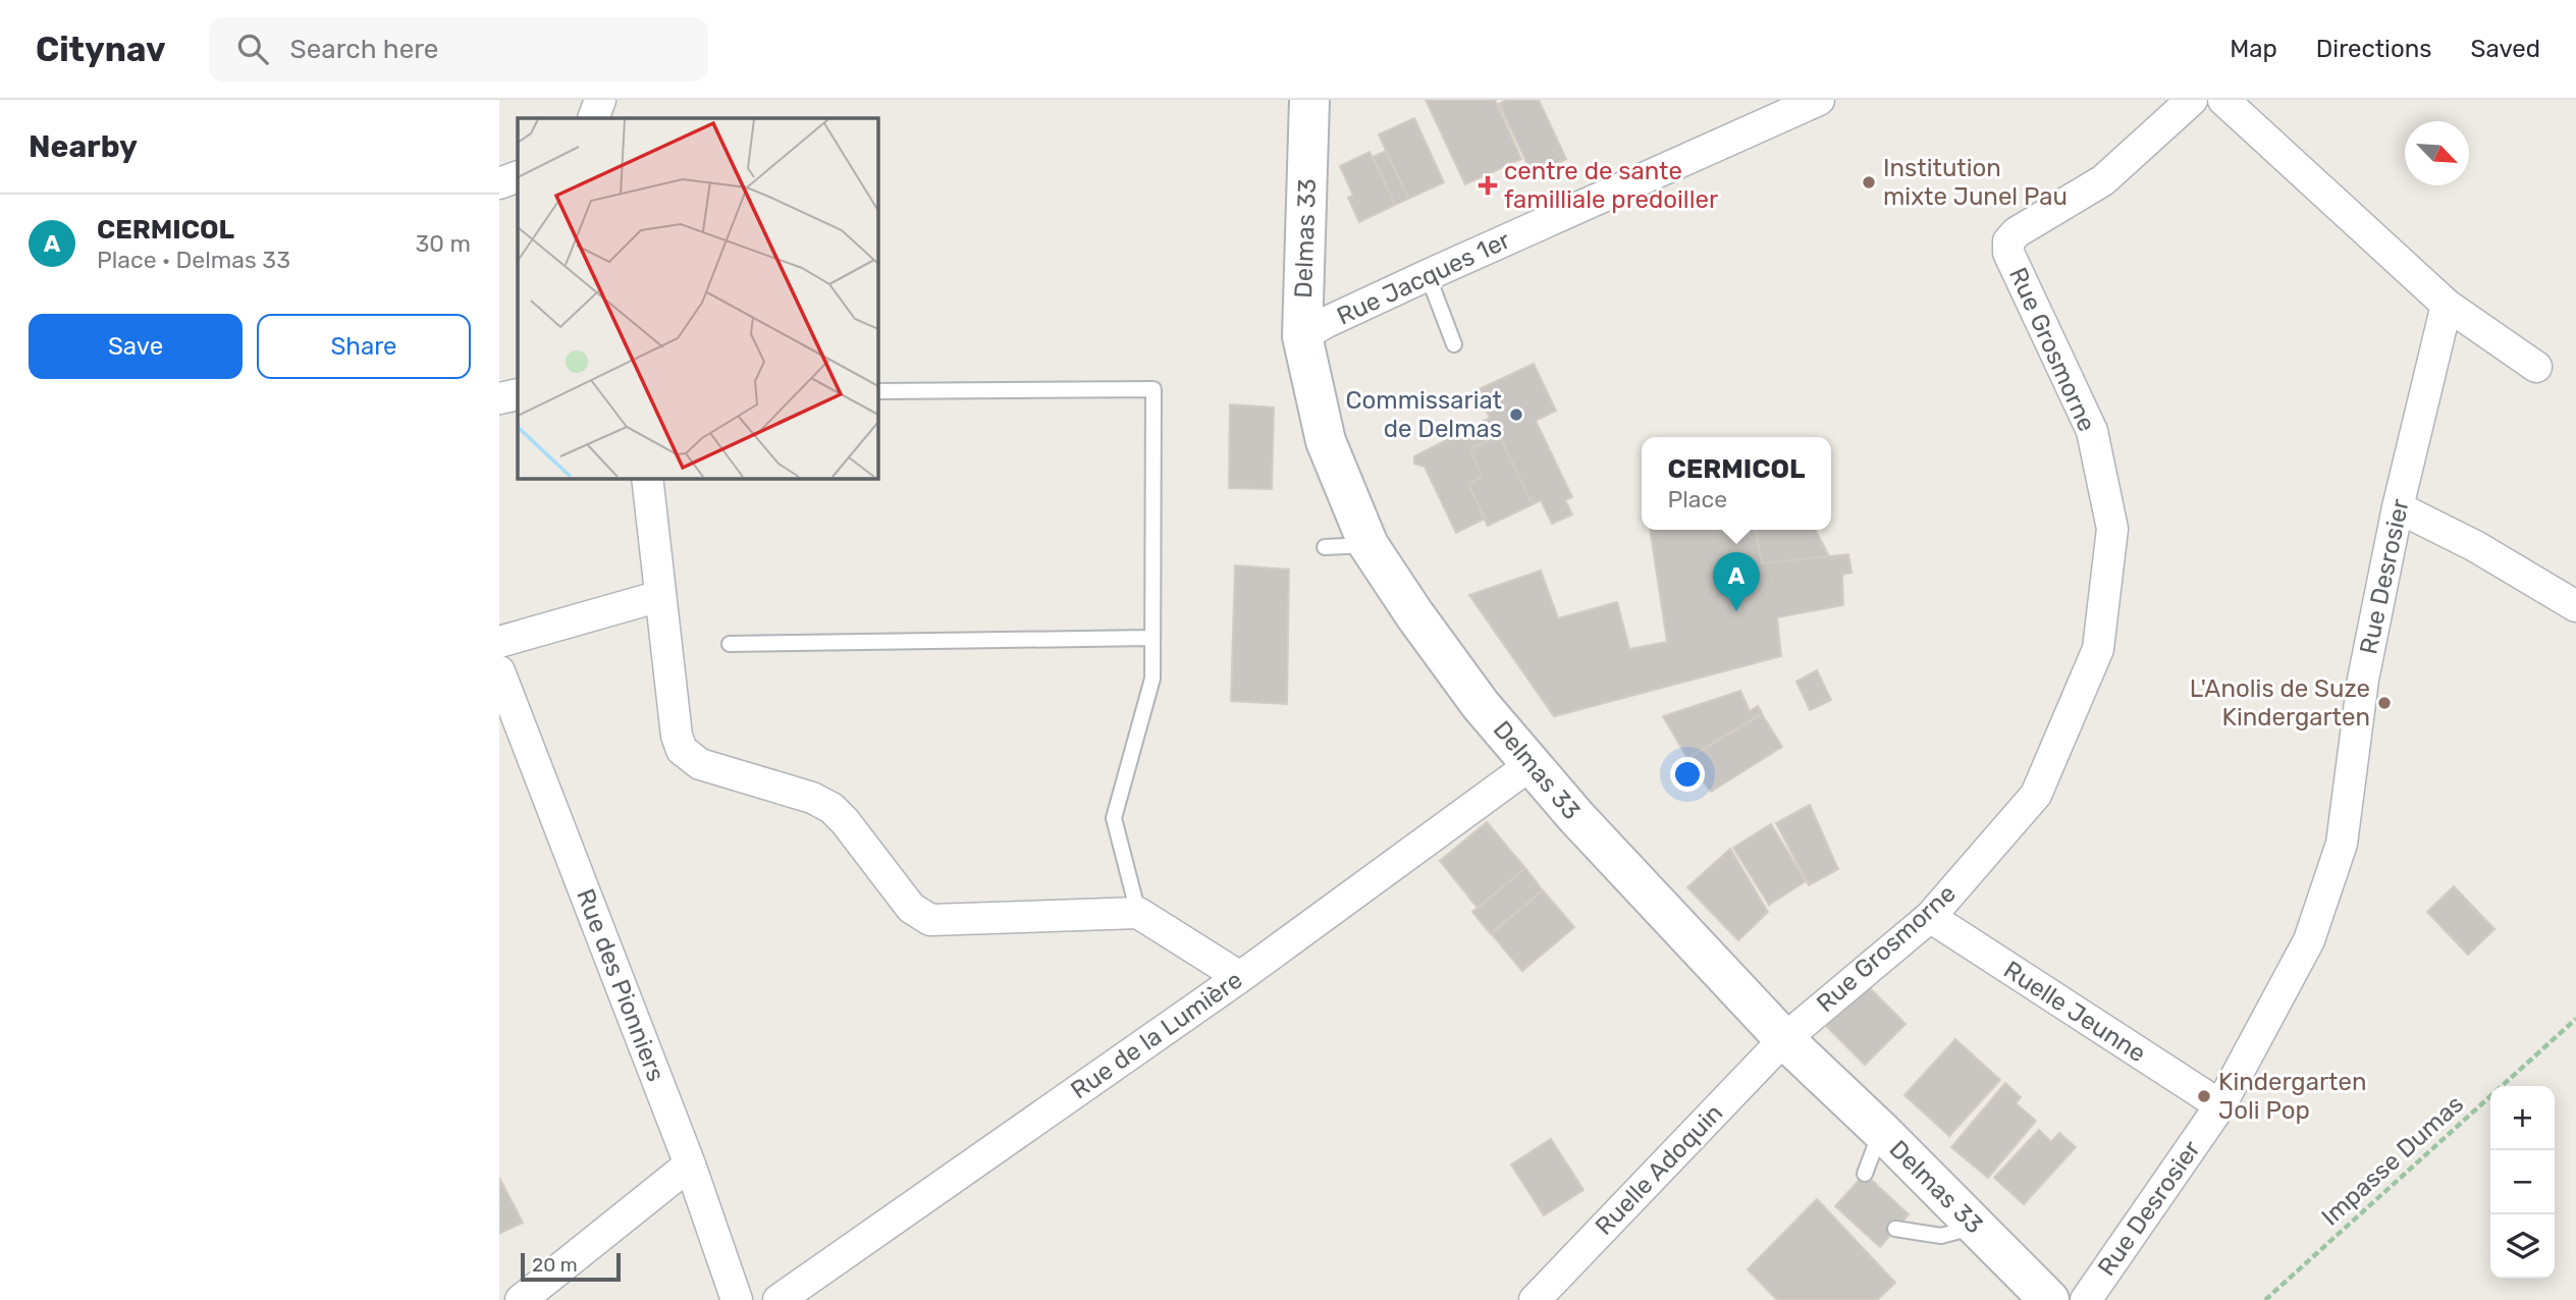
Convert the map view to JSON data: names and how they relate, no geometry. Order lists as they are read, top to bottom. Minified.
{"streets":{"main road":["Delmas 33"],"street":["Rue Jacques 1er","Rue Grosmorne","Rue Desrosier","Rue des Pionniers","Ruelle Jeunne","Rue de la Lumière","Ruelle Adoquin"],"path":["Impasse Dumas"]},"crossings":[["Delmas 33","Rue Jacques 1er"],["Delmas 33","Rue Grosmorne"],["Delmas 33","Rue de la Lumière"],["Delmas 33","Ruelle Adoquin"],["Rue Grosmorne","Ruelle Jeunne"],["Rue Grosmorne","Ruelle Adoquin"],["Rue Desrosier","Ruelle Jeunne"]],"places":{"other":["Institution mixte Junel Pau","Commissariat de Delmas","L'Anolis de Suze Kindergarten","Kindergarten Joli Pop"],"health":["centre de sante familliale predoiller"]},"scale_bar":"20 m","north":"bottom right","page":{"header":"Citynav","search":"Search here","nav":["Map","Directions","Saved"],"heading":"Nearby","list":[{"mark":"A","name":"CERMICOL","note":"Place · Delmas 33","value":"30 m"}],"buttons":["Save","Share"],"popup":["CERMICOL","Place"],"pins":"A","map_buttons":["+","−"],"scale":"20 m"}}
